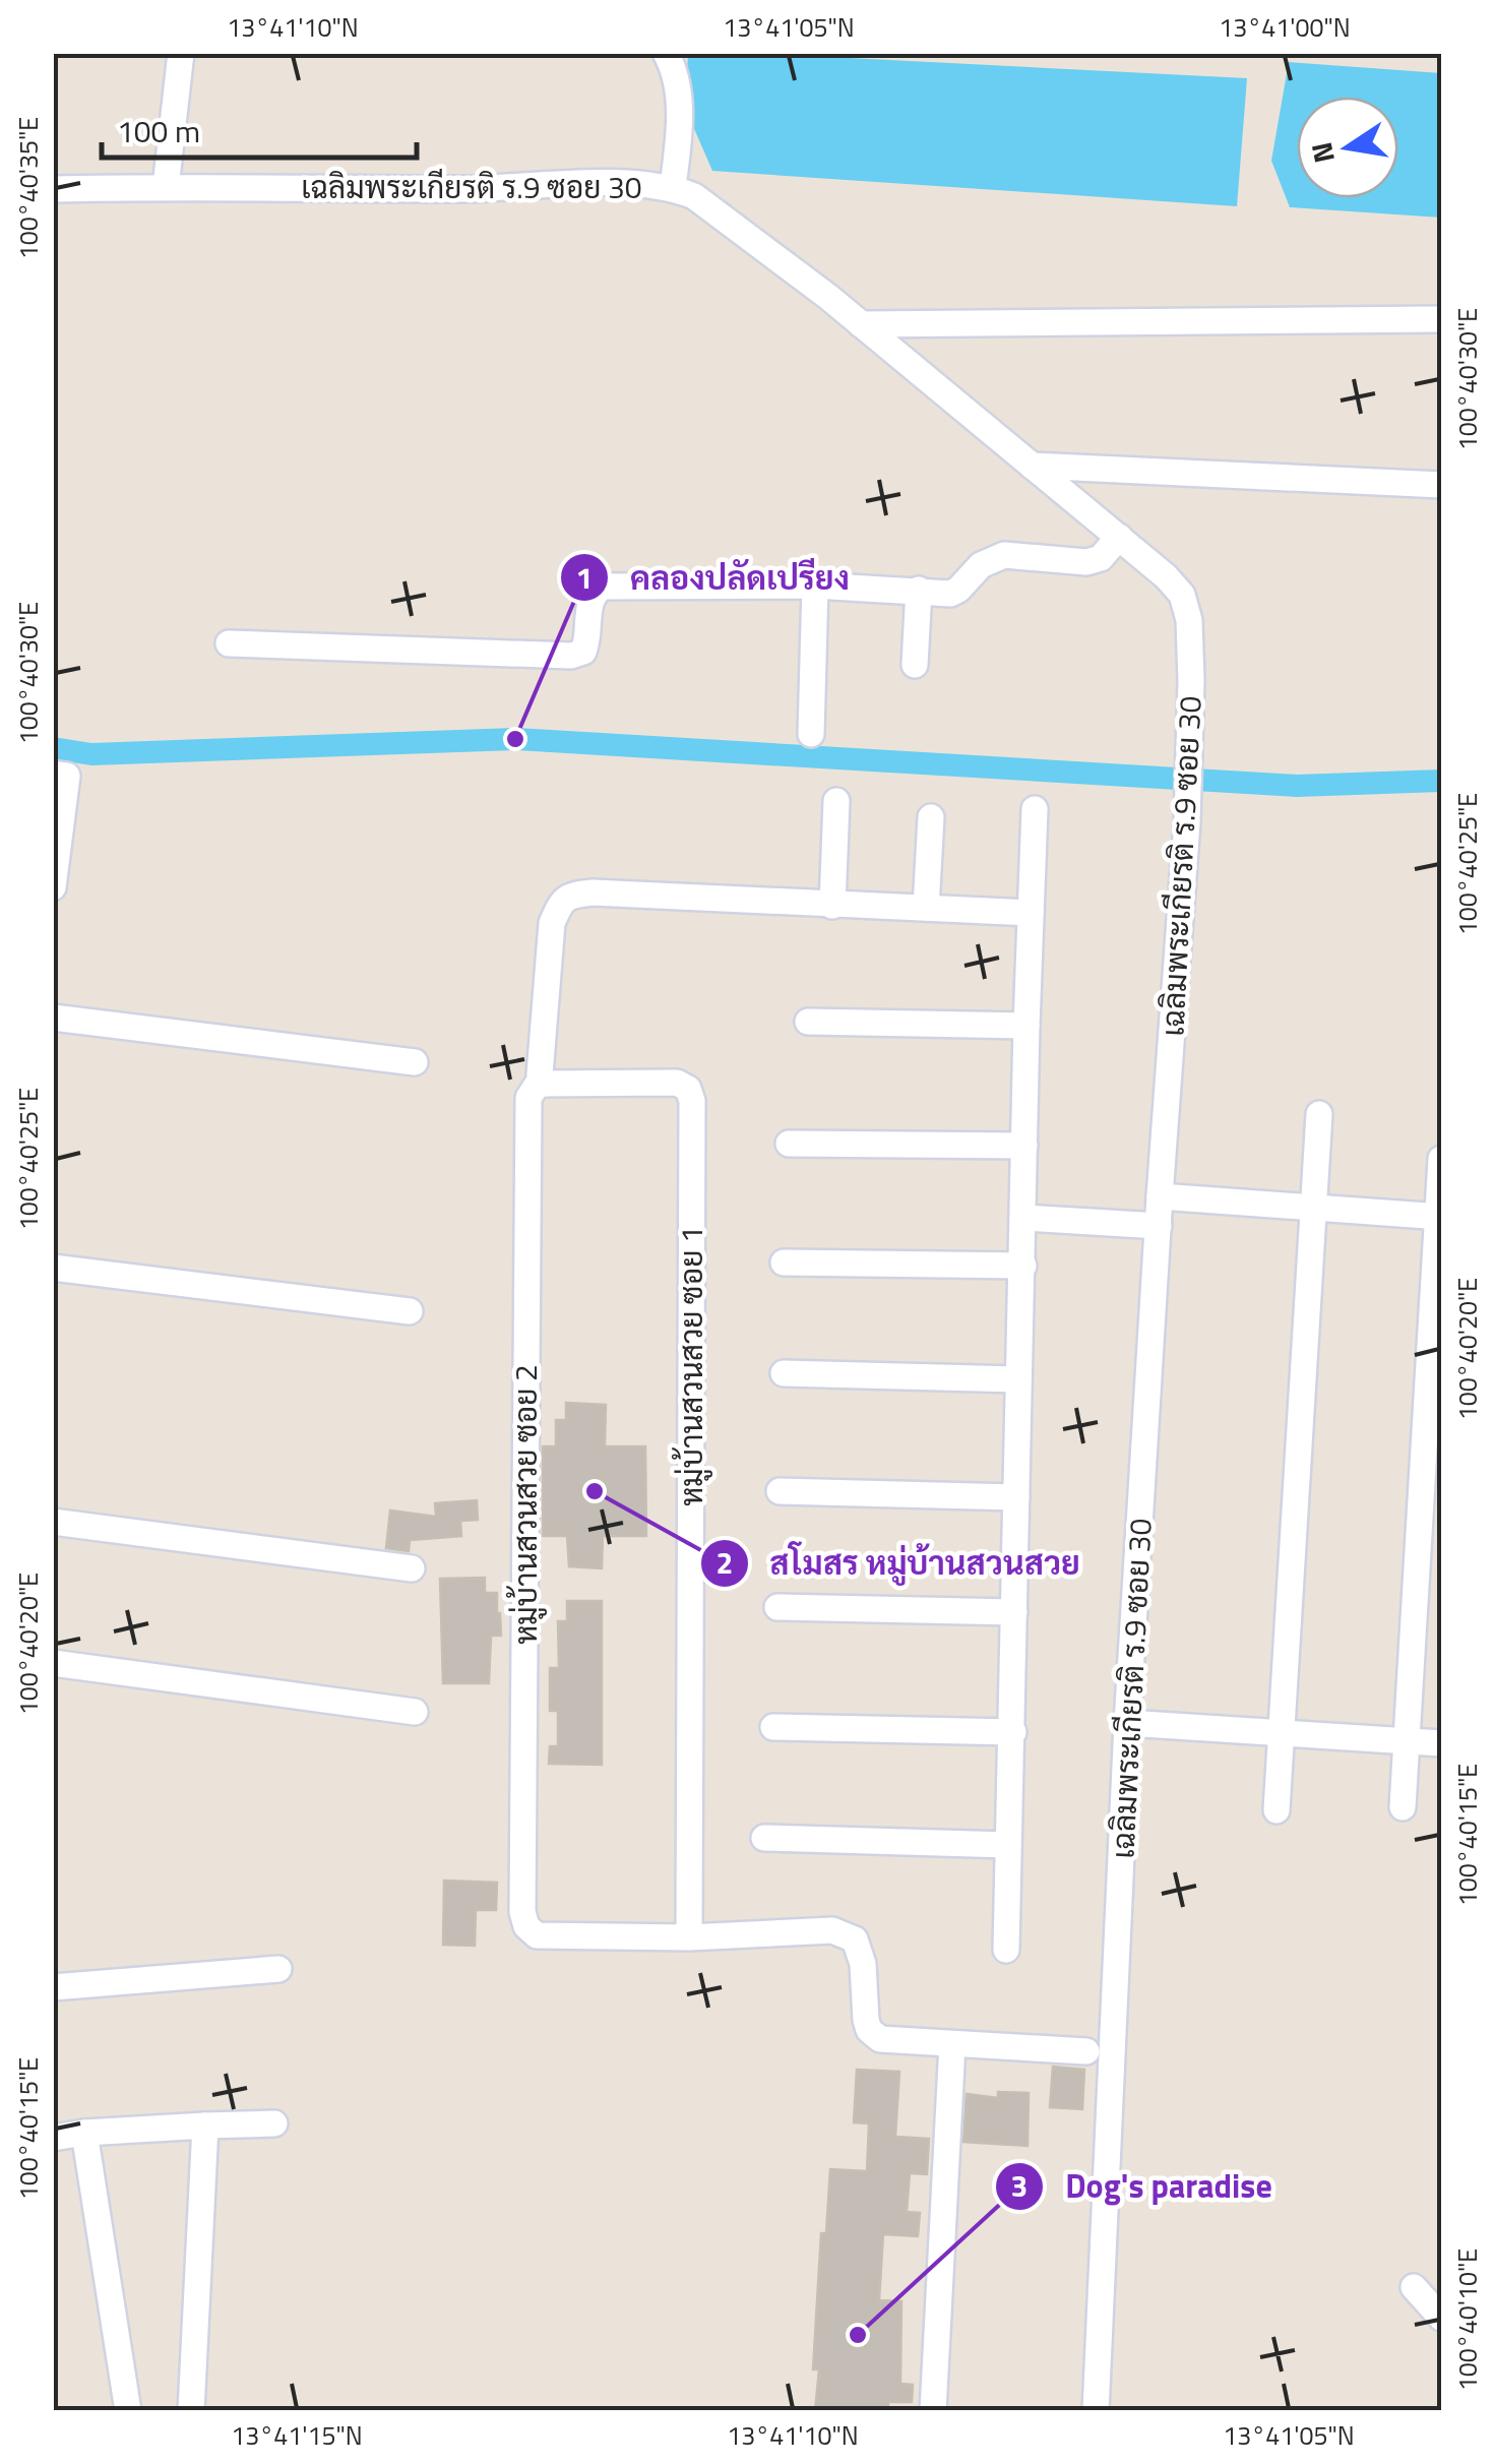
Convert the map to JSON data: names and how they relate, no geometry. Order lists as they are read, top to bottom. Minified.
{"streets":{"street":["เฉลิมพระเกียรติ ร.9 ซอย 30","หมู่บ้านสวนสวย ซอย 1","หมู่บ้านสวนสวย ซอย 2"]},"crossings":[["หมู่บ้านสวนสวย ซอย 1","หมู่บ้านสวนสวย ซอย 2"]],"places":["คลองปลัดเปรียง","สโมสร หมู่บ้านสวนสวย","Dog's paradise"],"scale_bar":"100 m","north":"left","coordinates":["13°41'10\"N","13°41'05\"N","13°41'00\"N","100°40'35\"E","100°40'30\"E","100°40'25\"E","100°40'20\"E","100°40'15\"E","100°40'10\"E","13°41'15\"N"]}
